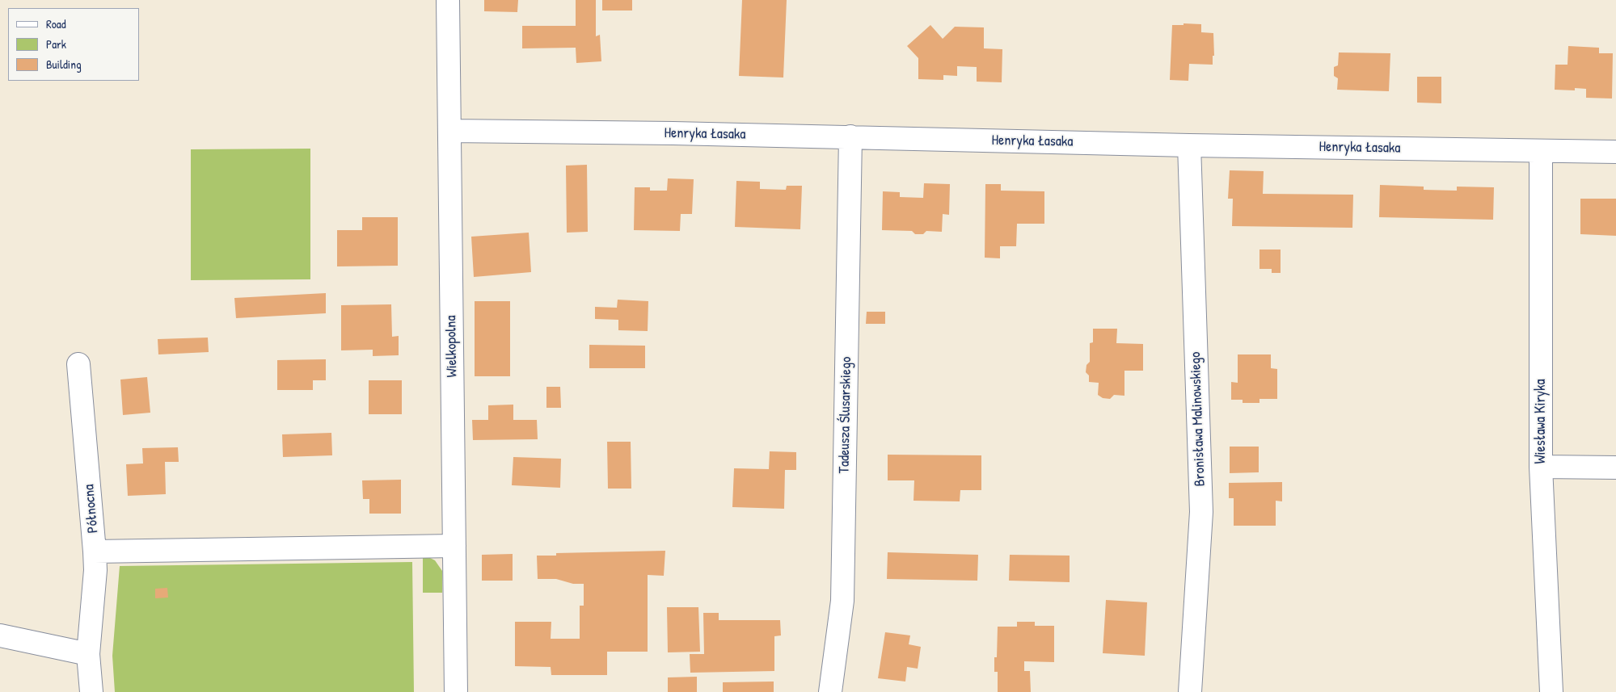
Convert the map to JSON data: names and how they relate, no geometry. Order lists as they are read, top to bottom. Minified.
{"streets":{"street":["Henryka Łasaka","Wielkopolna","Tadeusza Ślusarskiego","Bronisława Malinowskiego","Wiesława Kiryka","Północna"]},"crossings":[["Henryka Łasaka","Wielkopolna"],["Henryka Łasaka","Tadeusza Ślusarskiego"],["Henryka Łasaka","Bronisława Malinowskiego"],["Henryka Łasaka","Wiesława Kiryka"]],"legend":["Road","Park","Building"]}
